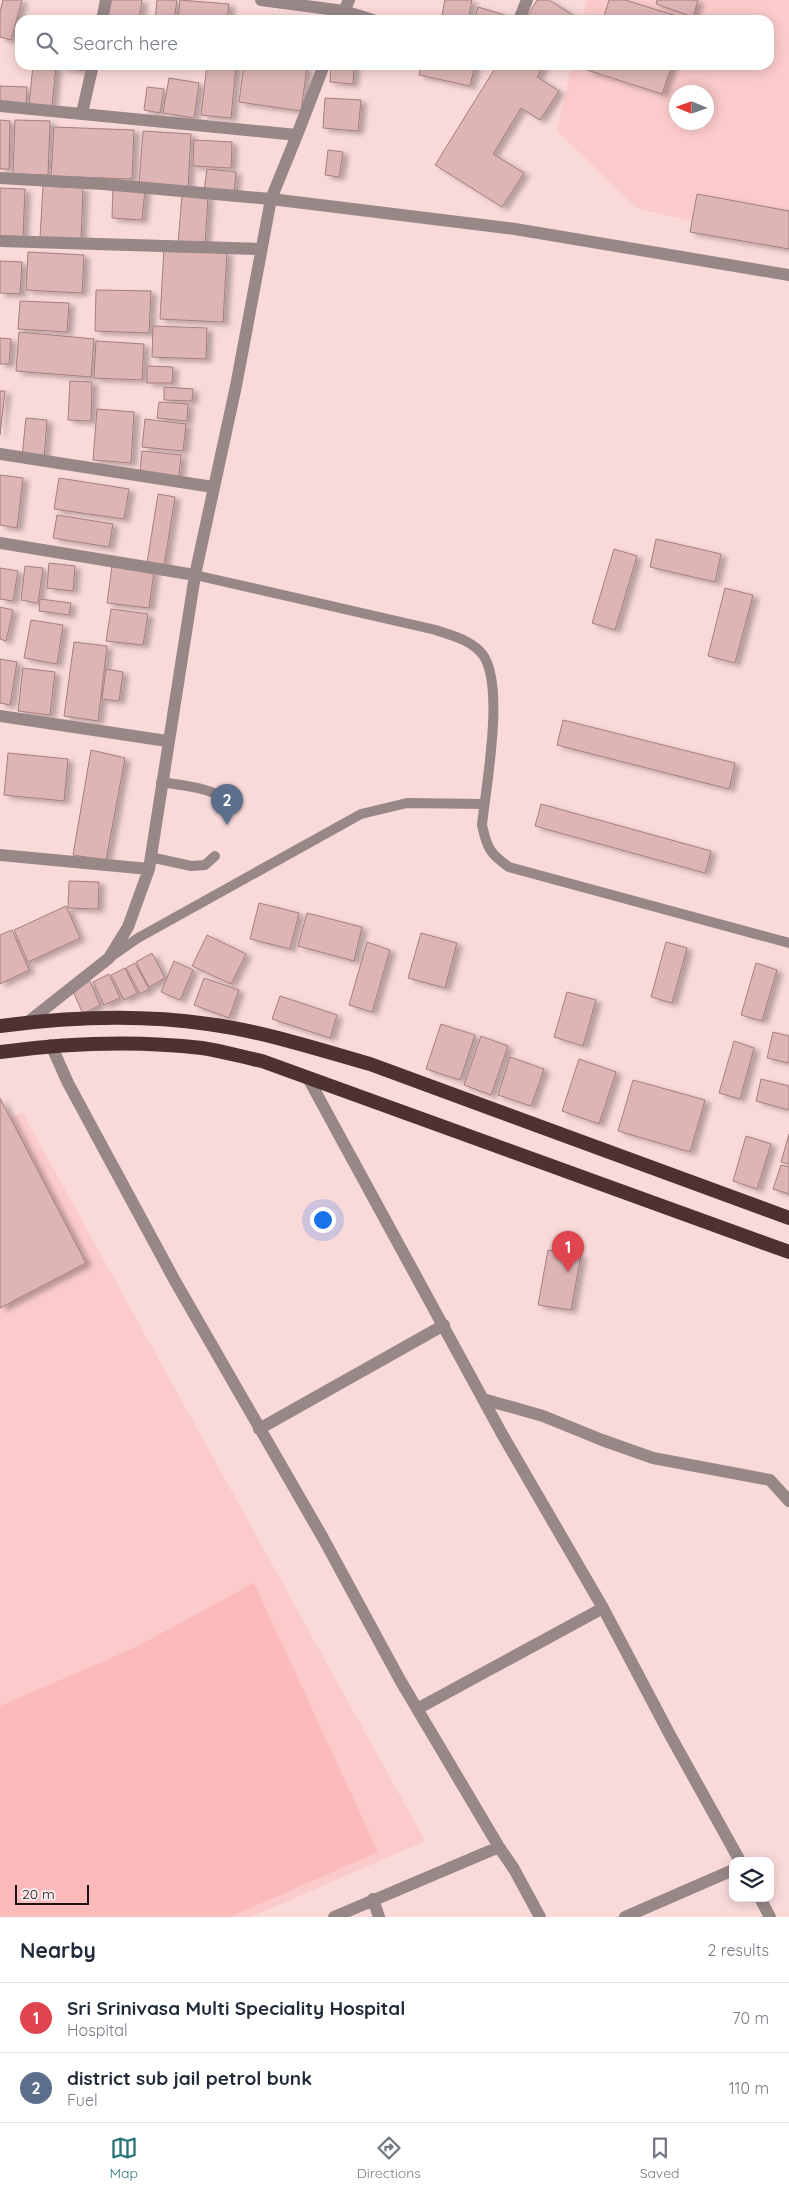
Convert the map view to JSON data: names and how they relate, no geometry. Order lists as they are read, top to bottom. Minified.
{"scale_bar":"20 m","north":"left","page":{"search":"Search here","pins":["2","1"],"scale":"20 m","heading":["Nearby","2 results"],"list":[{"mark":"1","name":"Sri Srinivasa Multi Speciality Hospital","note":"Hospital","value":"70 m"},{"mark":"2","name":"district sub jail petrol bunk","note":"Fuel","value":"110 m"}],"nav":["Map","Directions","Saved"]}}
